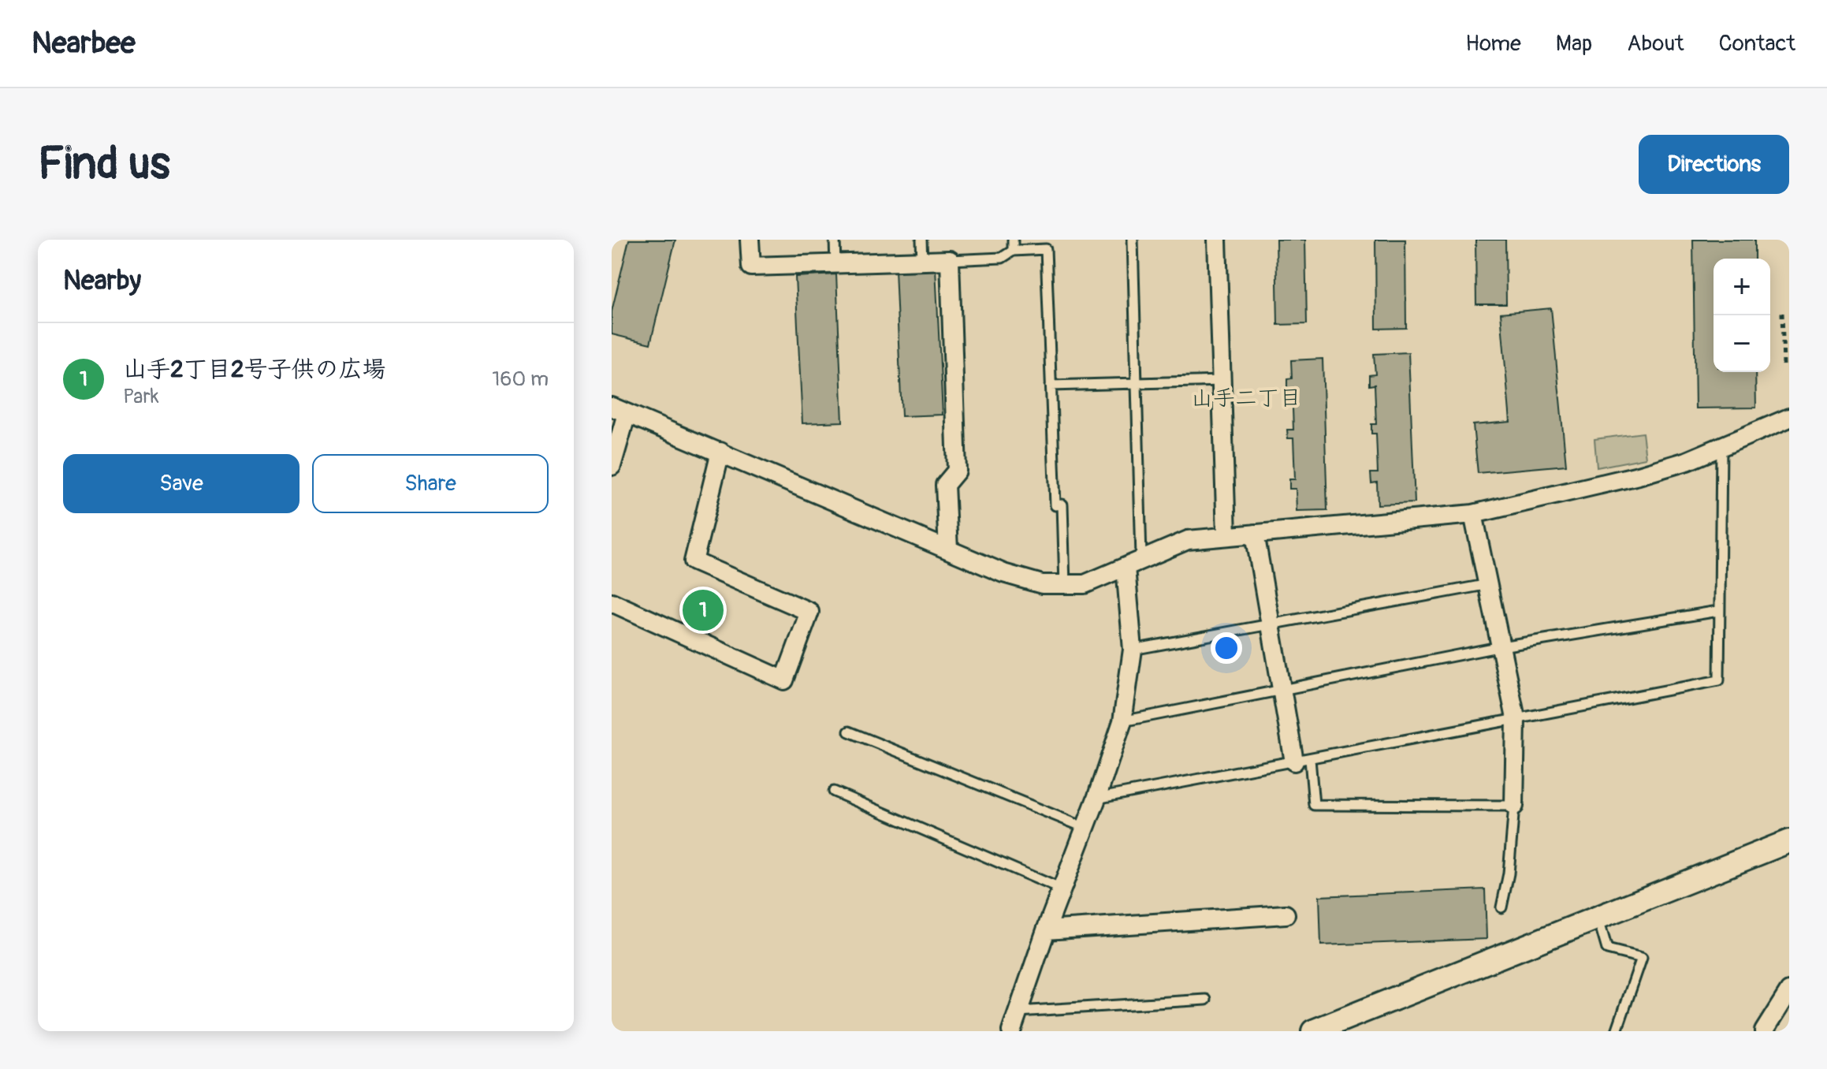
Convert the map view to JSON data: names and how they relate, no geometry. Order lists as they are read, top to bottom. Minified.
{"districts":["山手二丁目"],"page":{"header":"Nearbee","nav":["Home","Map","About","Contact"],"buttons":["Directions",["Save","Share"]],"title":"Find us","heading":"Nearby","map_buttons":["+","−"],"list":[{"mark":"1","name":"山手2丁目2号子供の広場","note":"Park","value":"160 m"}],"pins":"1"}}
